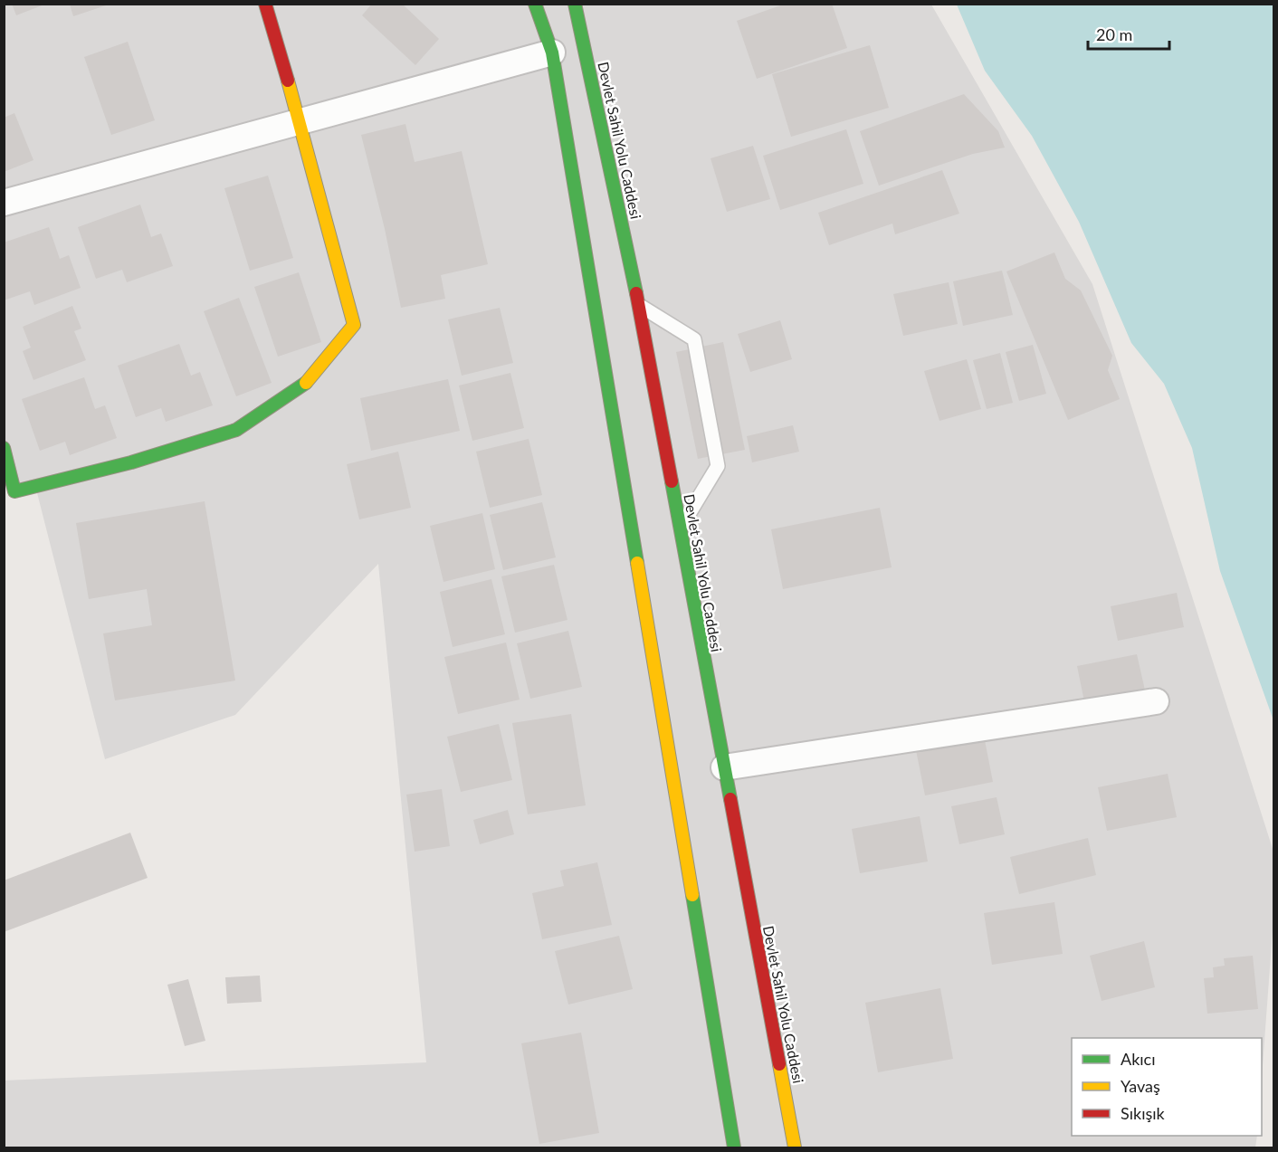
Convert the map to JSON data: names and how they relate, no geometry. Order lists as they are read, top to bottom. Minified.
{"streets":{"main road":["Devlet Sahil Yolu Caddesi"]},"legend":["Akıcı","Yavaş","Sıkışık"],"scale_bar":"20 m"}
